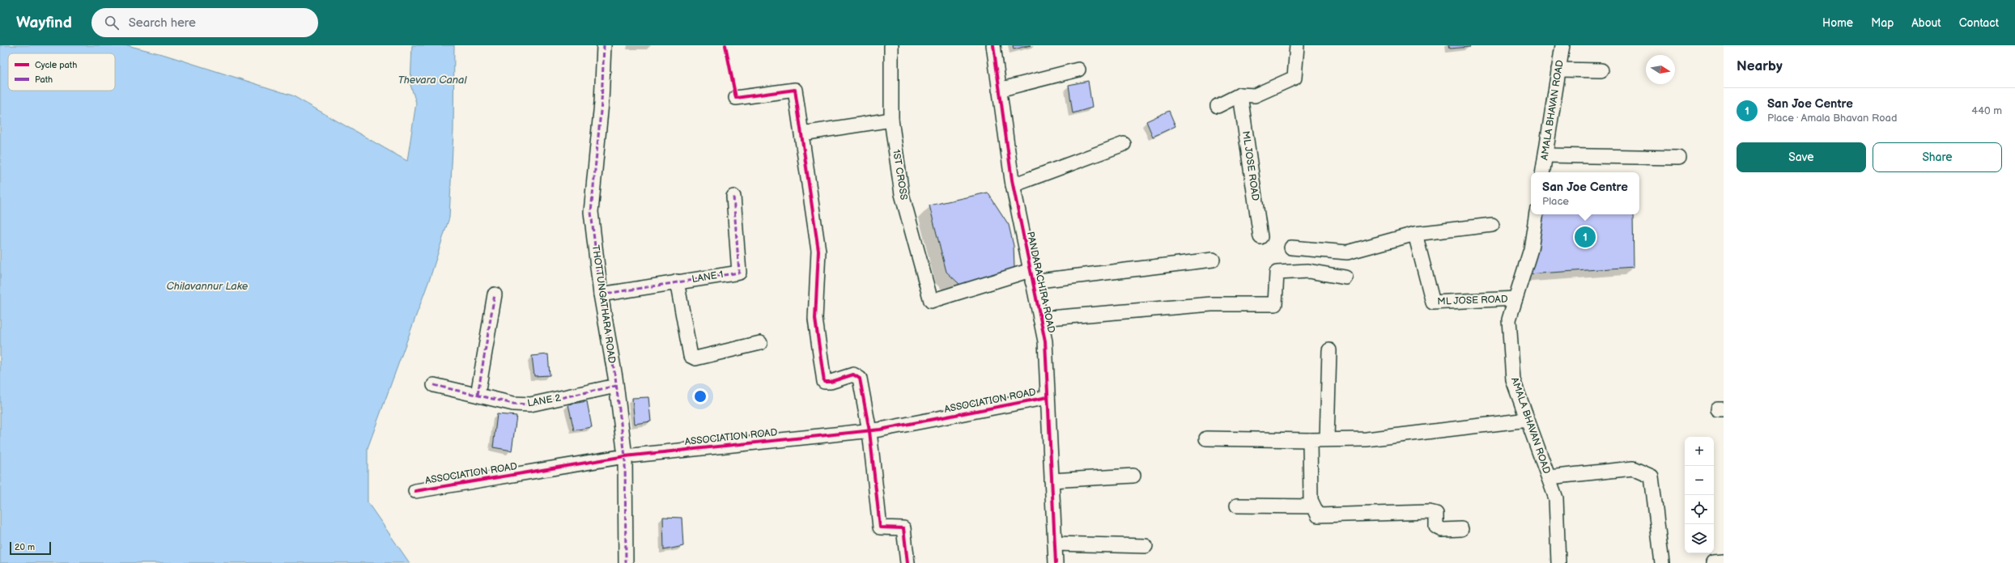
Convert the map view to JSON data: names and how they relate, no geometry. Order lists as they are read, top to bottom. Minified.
{"streets":{"street":["AMALA BHAVAN ROAD","ML JOSE ROAD","1ST CROSS","LANE 1","PANDARACHIRA ROAD","THOTTUNGATHARA ROAD","LANE 2","ASSOCIATION ROAD"]},"crossings":[["AMALA BHAVAN ROAD","ML JOSE ROAD"],["1ST CROSS","PANDARACHIRA ROAD"],["LANE 1","THOTTUNGATHARA ROAD"],["PANDARACHIRA ROAD","ASSOCIATION ROAD"],["THOTTUNGATHARA ROAD","LANE 2"],["THOTTUNGATHARA ROAD","ASSOCIATION ROAD"]],"water":["Thevara Canal","Chilavannur Lake"],"legend":["Cycle path","Path"],"scale_bar":"20 m","north":"right","page":{"header":"Wayfind","search":"Search here","nav":["Home","Map","About","Contact"],"heading":"Nearby","list":[{"mark":"1","name":"San Joe Centre","note":"Place · Amala Bhavan Road","value":"440 m"}],"buttons":["Save","Share"],"popup":["San Joe Centre","Place"],"pins":"1","map_buttons":["+","−"],"scale":"20 m"}}
